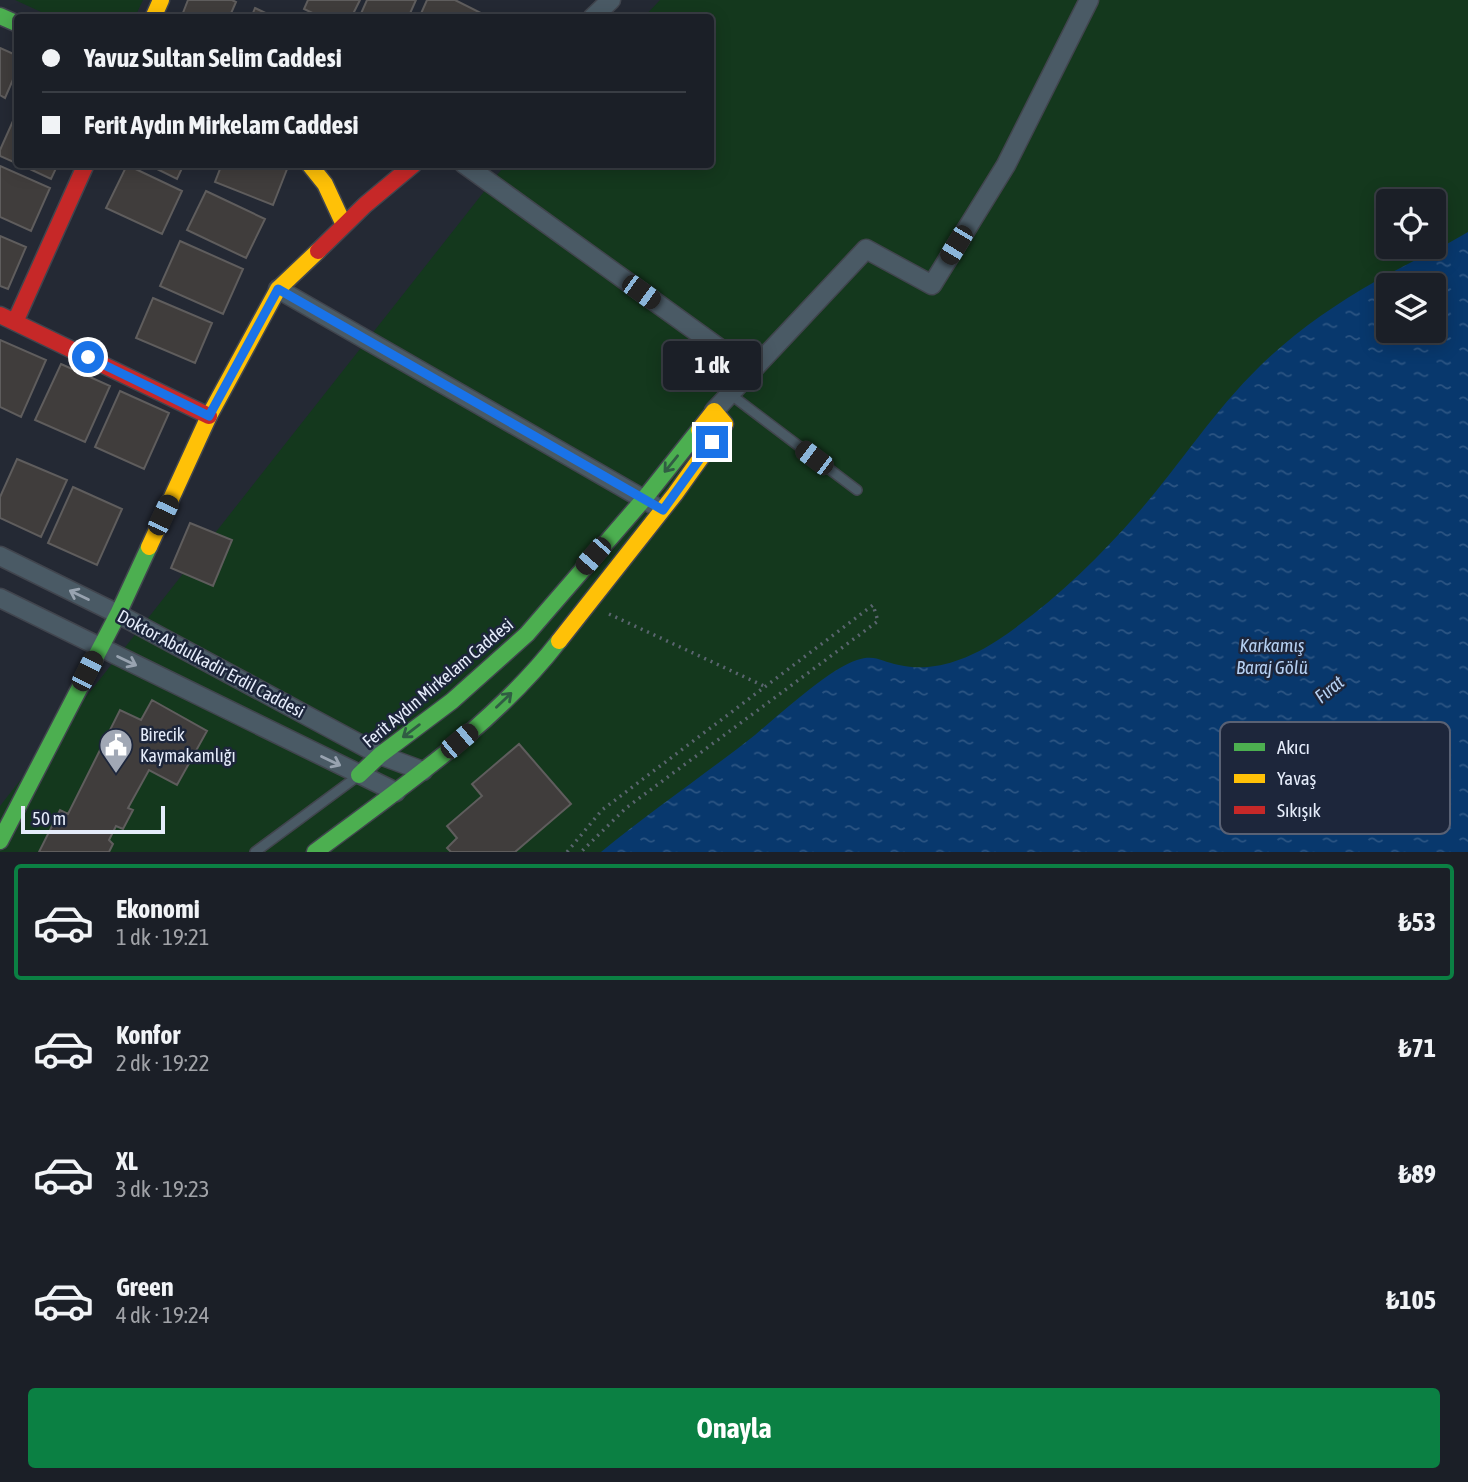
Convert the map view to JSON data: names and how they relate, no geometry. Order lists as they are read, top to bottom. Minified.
{"streets":{"street":["Doktor Abdulkadir Erdil Caddesi","Ferit Aydın Mirkelam Caddesi"]},"crossings":[["Doktor Abdulkadir Erdil Caddesi","Ferit Aydın Mirkelam Caddesi"]],"water":["Karkamış Baraj Gölü","Fırat"],"places":{"public building":["Birecik Kaymakamlığı"]},"legend":["Akıcı","Yavaş","Sıkışık"],"scale_bar":"50 m","page":{"banner":["Yavuz Sultan Selim Caddesi","Ferit Aydın Mirkelam Caddesi"],"bubble":"1 dk","scale":"50 m","list":[{"name":"Ekonomi","note":"1 dk · 19:21","value":"₺53"},{"name":"Konfor","note":"2 dk · 19:22","value":"₺71"},{"name":"XL","note":"3 dk · 19:23","value":"₺89"},{"name":"Green","note":"4 dk · 19:24","value":"₺105"}],"buttons":"Onayla"}}
